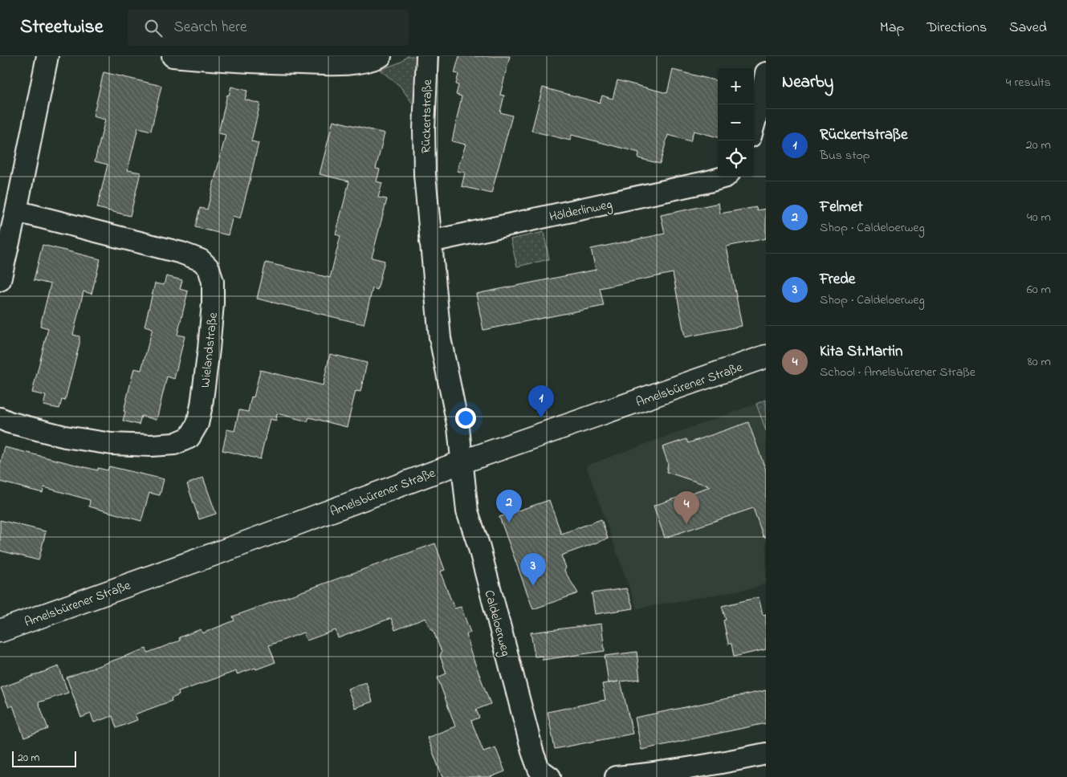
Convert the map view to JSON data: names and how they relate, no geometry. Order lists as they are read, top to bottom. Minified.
{"streets":{"street":["Rückertstraße","Hölderlinweg","Wielandstraße","Amelsbürener Straße","Caldeloerweg"]},"crossings":[["Rückertstraße","Hölderlinweg"],["Rückertstraße","Amelsbürener Straße"],["Rückertstraße","Caldeloerweg"],["Amelsbürener Straße","Caldeloerweg"]],"scale_bar":"20 m","page":{"header":"Streetwise","search":"Search here","nav":["Map","Directions","Saved"],"heading":["Nearby","4 results"],"map_buttons":["+","−"],"list":[{"mark":"1","name":"Rückertstraße","note":"Bus stop","value":"20 m"},{"mark":"2","name":"Felmet","note":"Shop · Caldeloerweg","value":"40 m"},{"mark":"3","name":"Frede","note":"Shop · Caldeloerweg","value":"60 m"},{"mark":"4","name":"Kita St.Martin","note":"School · Amelsbürener Straße","value":"80 m"}],"pins":["1","2","4","3"],"scale":"20 m"}}
